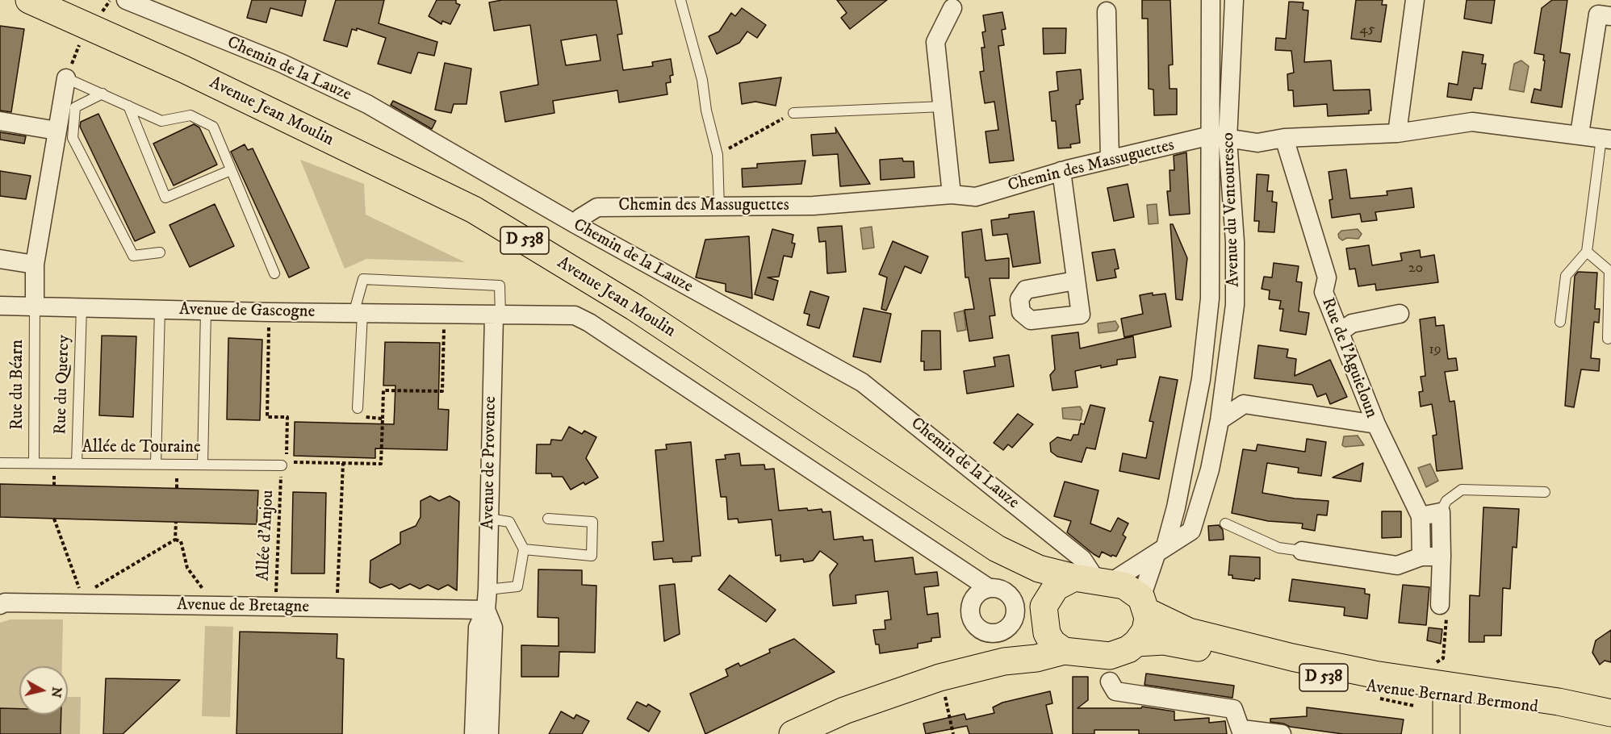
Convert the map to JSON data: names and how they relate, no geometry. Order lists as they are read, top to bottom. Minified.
{"streets":{"main road":["Avenue Jean Moulin","D 538","Avenue Bernard Bermond"],"street":["Chemin de la Lauze","Chemin des Massuguettes","Avenue du Ventouresco","Avenue de Gascogne","Rue de l'Aguieloun","Avenue de Provence","Avenue de Bretagne"],"lane":["Rue du Béarn","Rue du Quercy","Allée de Touraine"],"path":["Allée d'Anjou"]},"crossings":[["Chemin de la Lauze","Avenue Jean Moulin"],["Chemin de la Lauze","Chemin des Massuguettes"],["Chemin de la Lauze","Avenue du Ventouresco"],["Chemin de la Lauze","Avenue Bernard Bermond"],["Avenue Jean Moulin","Avenue du Ventouresco"],["Avenue Jean Moulin","Avenue Bernard Bermond"],["Chemin des Massuguettes","Avenue du Ventouresco"],["Chemin des Massuguettes","Rue de l'Aguieloun"],["Avenue du Ventouresco","Rue de l'Aguieloun"],["Avenue du Ventouresco","Avenue Bernard Bermond"],["Avenue de Gascogne","Rue du Béarn"],["Avenue de Gascogne","Rue du Quercy"],["Avenue de Gascogne","Avenue de Provence"],["Avenue de Gascogne","Allée d'Anjou"],["Rue du Béarn","Allée de Touraine"],["Rue du Quercy","Allée de Touraine"],["Allée de Touraine","Allée d'Anjou"],["Avenue de Provence","Avenue de Bretagne"],["Allée d'Anjou","Avenue de Bretagne"]],"house_numbers":["45","20","19"],"north":"right"}
